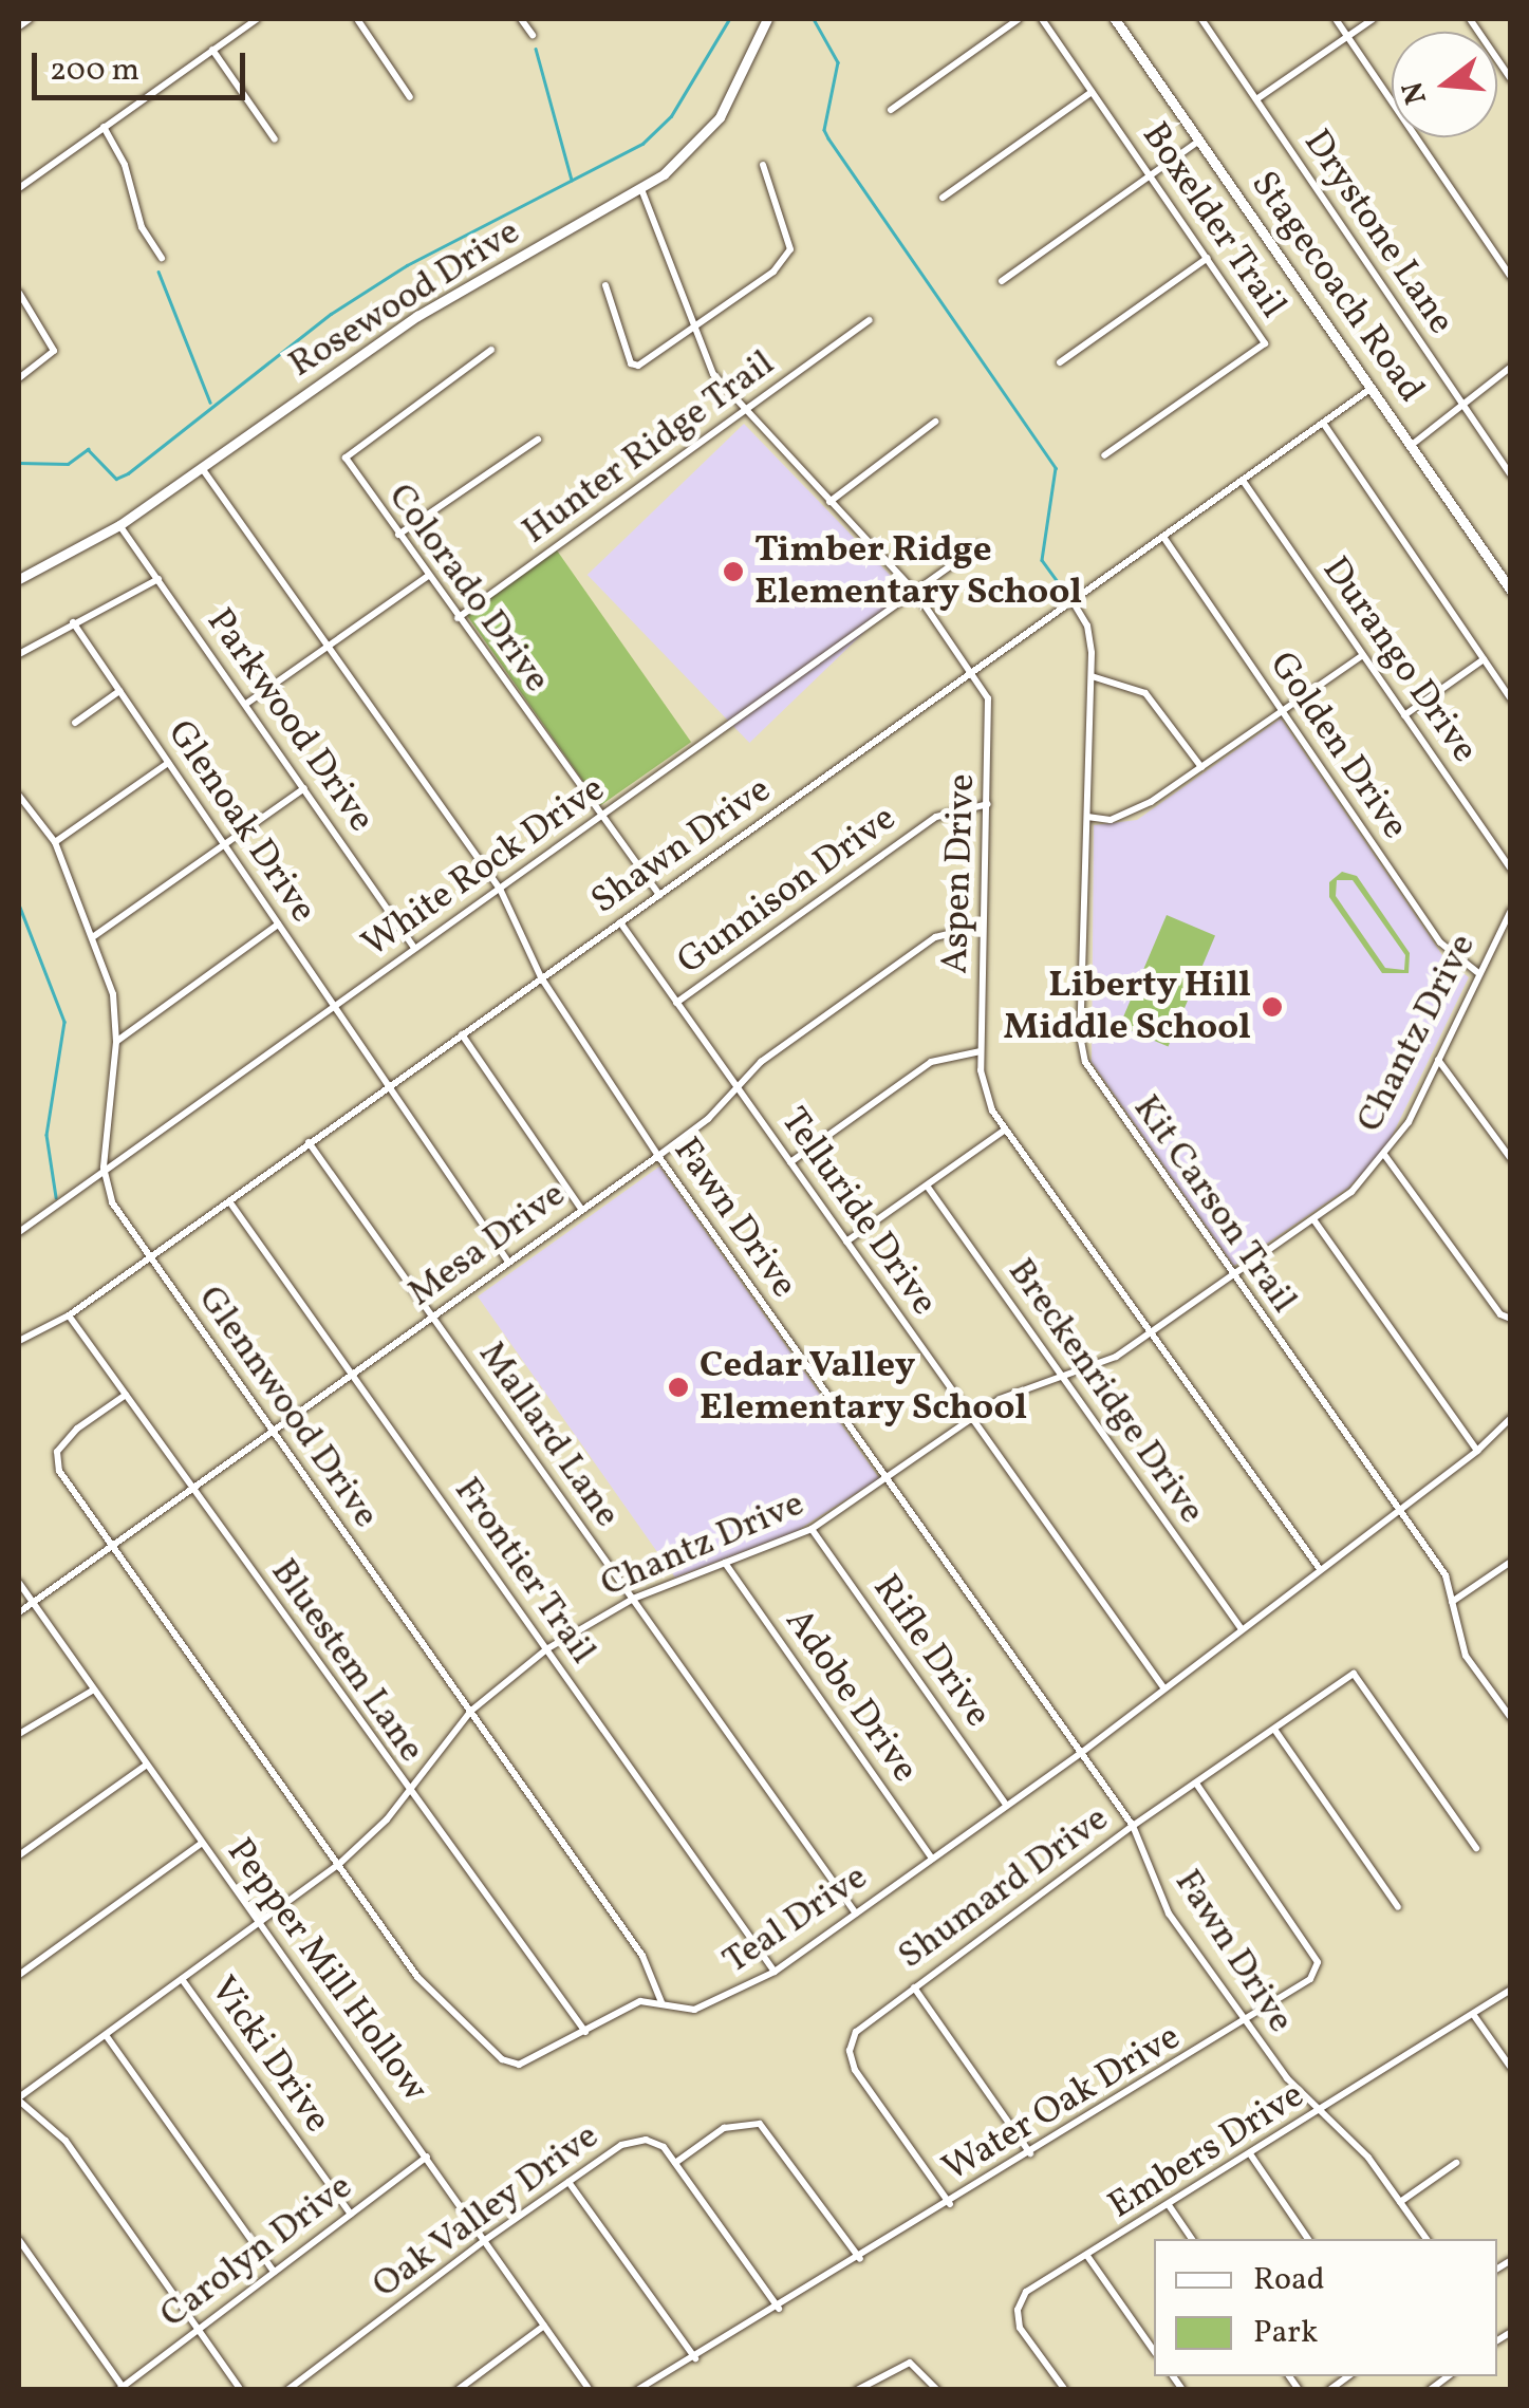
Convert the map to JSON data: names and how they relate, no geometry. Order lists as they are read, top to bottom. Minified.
{"streets":{"main road":["Stagecoach Road","Rosewood Drive"],"street":["Boxelder Trail","Drystone Lane","Hunter Ridge Trail","Colorado Drive","Durango Drive","Parkwood Drive","Golden Drive","Glenoak Drive","Shawn Drive","White Rock Drive","Aspen Drive","Gunnison Drive","Chantz Drive","Kit Carson Trail","Telluride Drive","Fawn Drive","Mesa Drive","Breckenridge Drive","Glennwood Drive","Mallard Lane","Frontier Trail","Rifle Drive","Bluestem Lane","Adobe Drive","Shumard Drive","Teal Drive","Pepper Mill Hollow","Vicki Drive","Water Oak Drive","Embers Drive","Oak Valley Drive","Carolyn Drive"]},"crossings":[["Stagecoach Road","Shawn Drive"],["Rosewood Drive","Parkwood Drive"],["Rosewood Drive","Aspen Drive"],["Rosewood Drive","Fawn Drive"],["Hunter Ridge Trail","Colorado Drive"],["Hunter Ridge Trail","Aspen Drive"],["Colorado Drive","Shawn Drive"],["Colorado Drive","White Rock Drive"],["Durango Drive","Shawn Drive"],["Parkwood Drive","White Rock Drive"],["Golden Drive","Shawn Drive"],["Golden Drive","Chantz Drive"],["Glenoak Drive","Shawn Drive"],["Glenoak Drive","White Rock Drive"],["Glenoak Drive","Mesa Drive"],["Shawn Drive","Aspen Drive"],["Shawn Drive","Kit Carson Trail"],["Shawn Drive","Telluride Drive"],["Shawn Drive","Fawn Drive"],["Shawn Drive","Glennwood Drive"],["Shawn Drive","Mallard Lane"],["Shawn Drive","Frontier Trail"],["Shawn Drive","Bluestem Lane"],["White Rock Drive","Aspen Drive"],["White Rock Drive","Fawn Drive"],["White Rock Drive","Glennwood Drive"],["Aspen Drive","Gunnison Drive"],["Aspen Drive","Chantz Drive"],["Aspen Drive","Mesa Drive"],["Aspen Drive","Teal Drive"],["Gunnison Drive","Telluride Drive"],["Chantz Drive","Kit Carson Trail"],["Chantz Drive","Telluride Drive"],["Chantz Drive","Fawn Drive"],["Chantz Drive","Breckenridge Drive"],["Chantz Drive","Glennwood Drive"],["Chantz Drive","Mallard Lane"],["Chantz Drive","Frontier Trail"],["Chantz Drive","Rifle Drive"],["Chantz Drive","Bluestem Lane"],["Chantz Drive","Adobe Drive"],["Chantz Drive","Teal Drive"],["Chantz Drive","Pepper Mill Hollow"],["Chantz Drive","Vicki Drive"],["Kit Carson Trail","Teal Drive"],["Telluride Drive","Mesa Drive"],["Telluride Drive","Teal Drive"],["Fawn Drive","Mesa Drive"],["Fawn Drive","Shumard Drive"],["Fawn Drive","Teal Drive"],["Fawn Drive","Water Oak Drive"],["Fawn Drive","Embers Drive"],["Mesa Drive","Glennwood Drive"],["Mesa Drive","Mallard Lane"],["Mesa Drive","Frontier Trail"],["Mesa Drive","Bluestem Lane"],["Mesa Drive","Teal Drive"],["Mesa Drive","Pepper Mill Hollow"],["Breckenridge Drive","Teal Drive"],["Glennwood Drive","Teal Drive"],["Mallard Lane","Teal Drive"],["Frontier Trail","Teal Drive"],["Rifle Drive","Teal Drive"],["Bluestem Lane","Teal Drive"],["Adobe Drive","Teal Drive"],["Shumard Drive","Water Oak Drive"],["Pepper Mill Hollow","Oak Valley Drive"],["Pepper Mill Hollow","Carolyn Drive"],["Vicki Drive","Carolyn Drive"]],"places":["Timber Ridge Elementary School","Liberty Hill Middle School","Cedar Valley Elementary School"],"legend":["Road","Park"],"scale_bar":"200 m","north":"left"}
